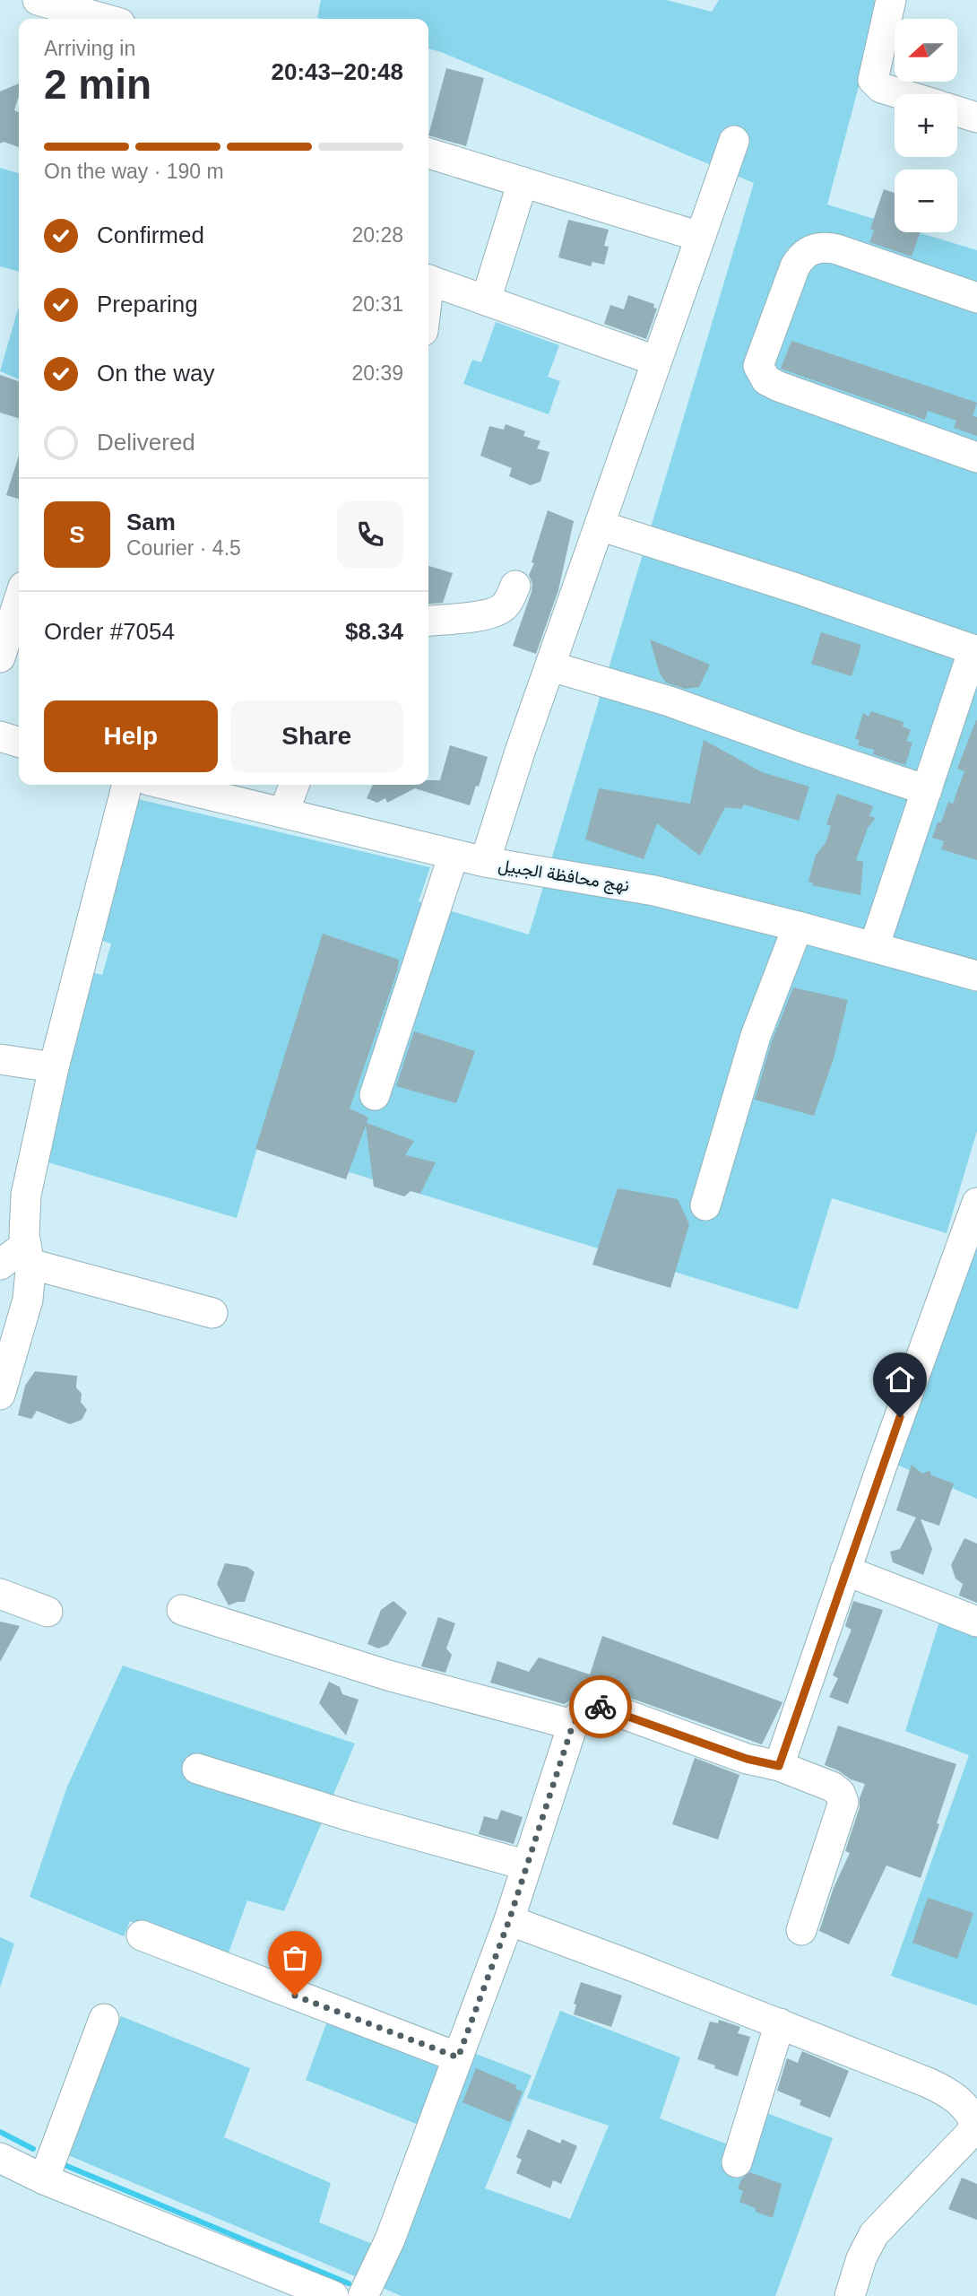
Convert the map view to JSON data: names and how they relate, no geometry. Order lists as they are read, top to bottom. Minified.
{"streets":{"street":["نهج محافظة الجبيل"]},"north":"left","page":{"map_buttons":["+","−"],"heading":["2 min","Arriving in","20:43–20:48"],"panel":["Sam","Courier · 4.5","Order #7054","$8.34"],"bar":"On the way · 190 m","list":[["Confirmed","20:28"],["Preparing","20:31"],["On the way","20:39"],"Delivered"],"round":"S","buttons":["Help","Share"]}}
